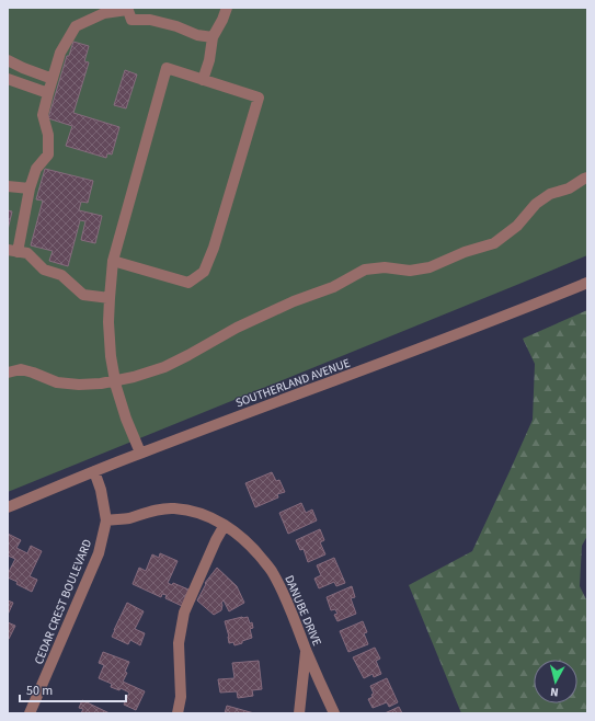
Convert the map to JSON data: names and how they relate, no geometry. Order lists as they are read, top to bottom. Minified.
{"streets":{"street":["SOUTHERLAND AVENUE","CEDAR CREST BOULEVARD","DANUBE DRIVE"]},"crossings":[["SOUTHERLAND AVENUE","CEDAR CREST BOULEVARD"],["CEDAR CREST BOULEVARD","DANUBE DRIVE"]],"scale_bar":"50 m","north":"bottom"}
